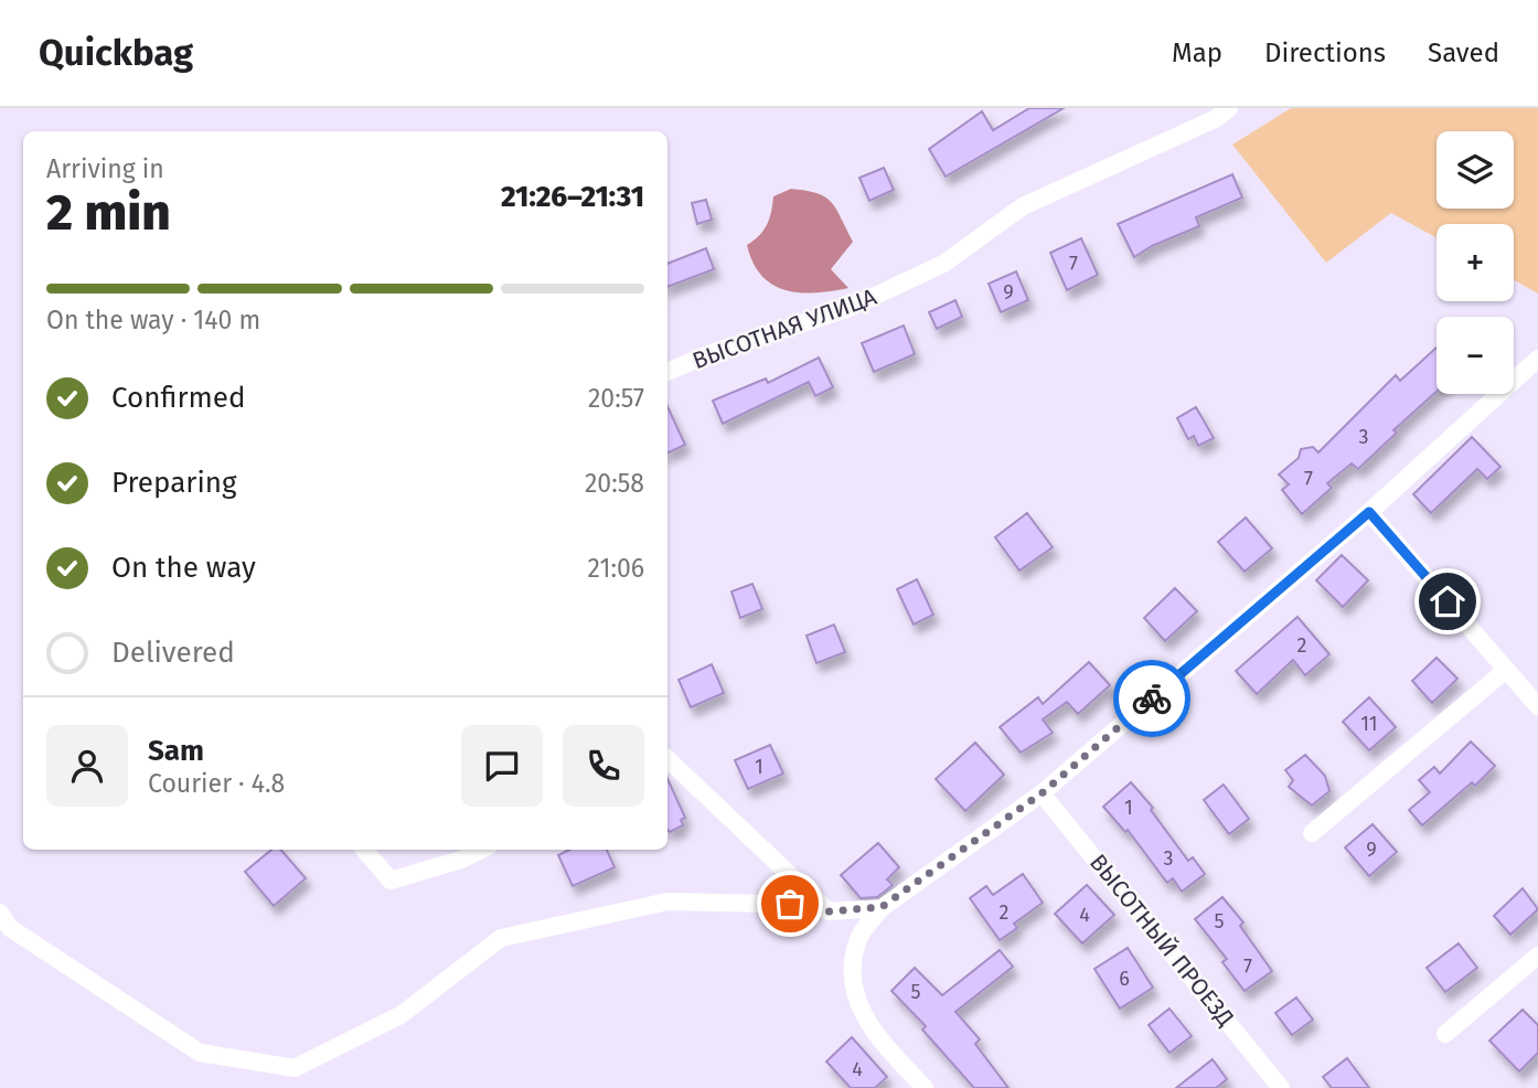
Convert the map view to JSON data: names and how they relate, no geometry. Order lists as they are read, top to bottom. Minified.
{"streets":{"street":["ВЫСОТНАЯ УЛИЦА","ВЫСОТНЫЙ ПРОЕЗД"]},"house_numbers":["7","9","3","7","2","11","1","1","9","3","2","4","5","7","6","5","4"],"page":{"header":"Quickbag","nav":["Map","Directions","Saved"],"map_buttons":["+","−"],"heading":["2 min","Arriving in","21:26–21:31"],"panel":["Sam","Courier · 4.8"],"bar":"On the way · 140 m","list":[["Confirmed","20:57"],["Preparing","20:58"],["On the way","21:06"],"Delivered"]}}
